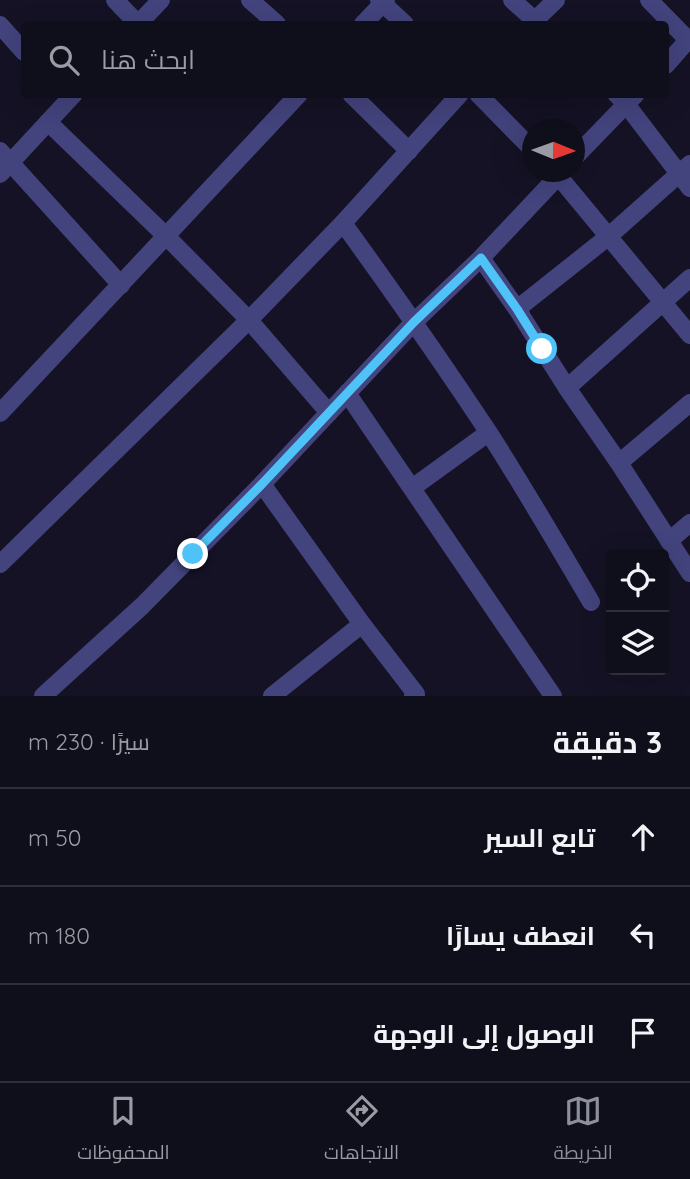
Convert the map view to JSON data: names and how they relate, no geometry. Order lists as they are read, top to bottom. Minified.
{"north":"right","page":{"search":"ابحث هنا","heading":["3 دقيقة","سيرًا · 230 m"],"list":[["تابع السير","50 m"],["انعطف يسارًا","180 m"],"الوصول إلى الوجهة"],"nav":["الخريطة","الاتجاهات","المحفوظات"]}}
